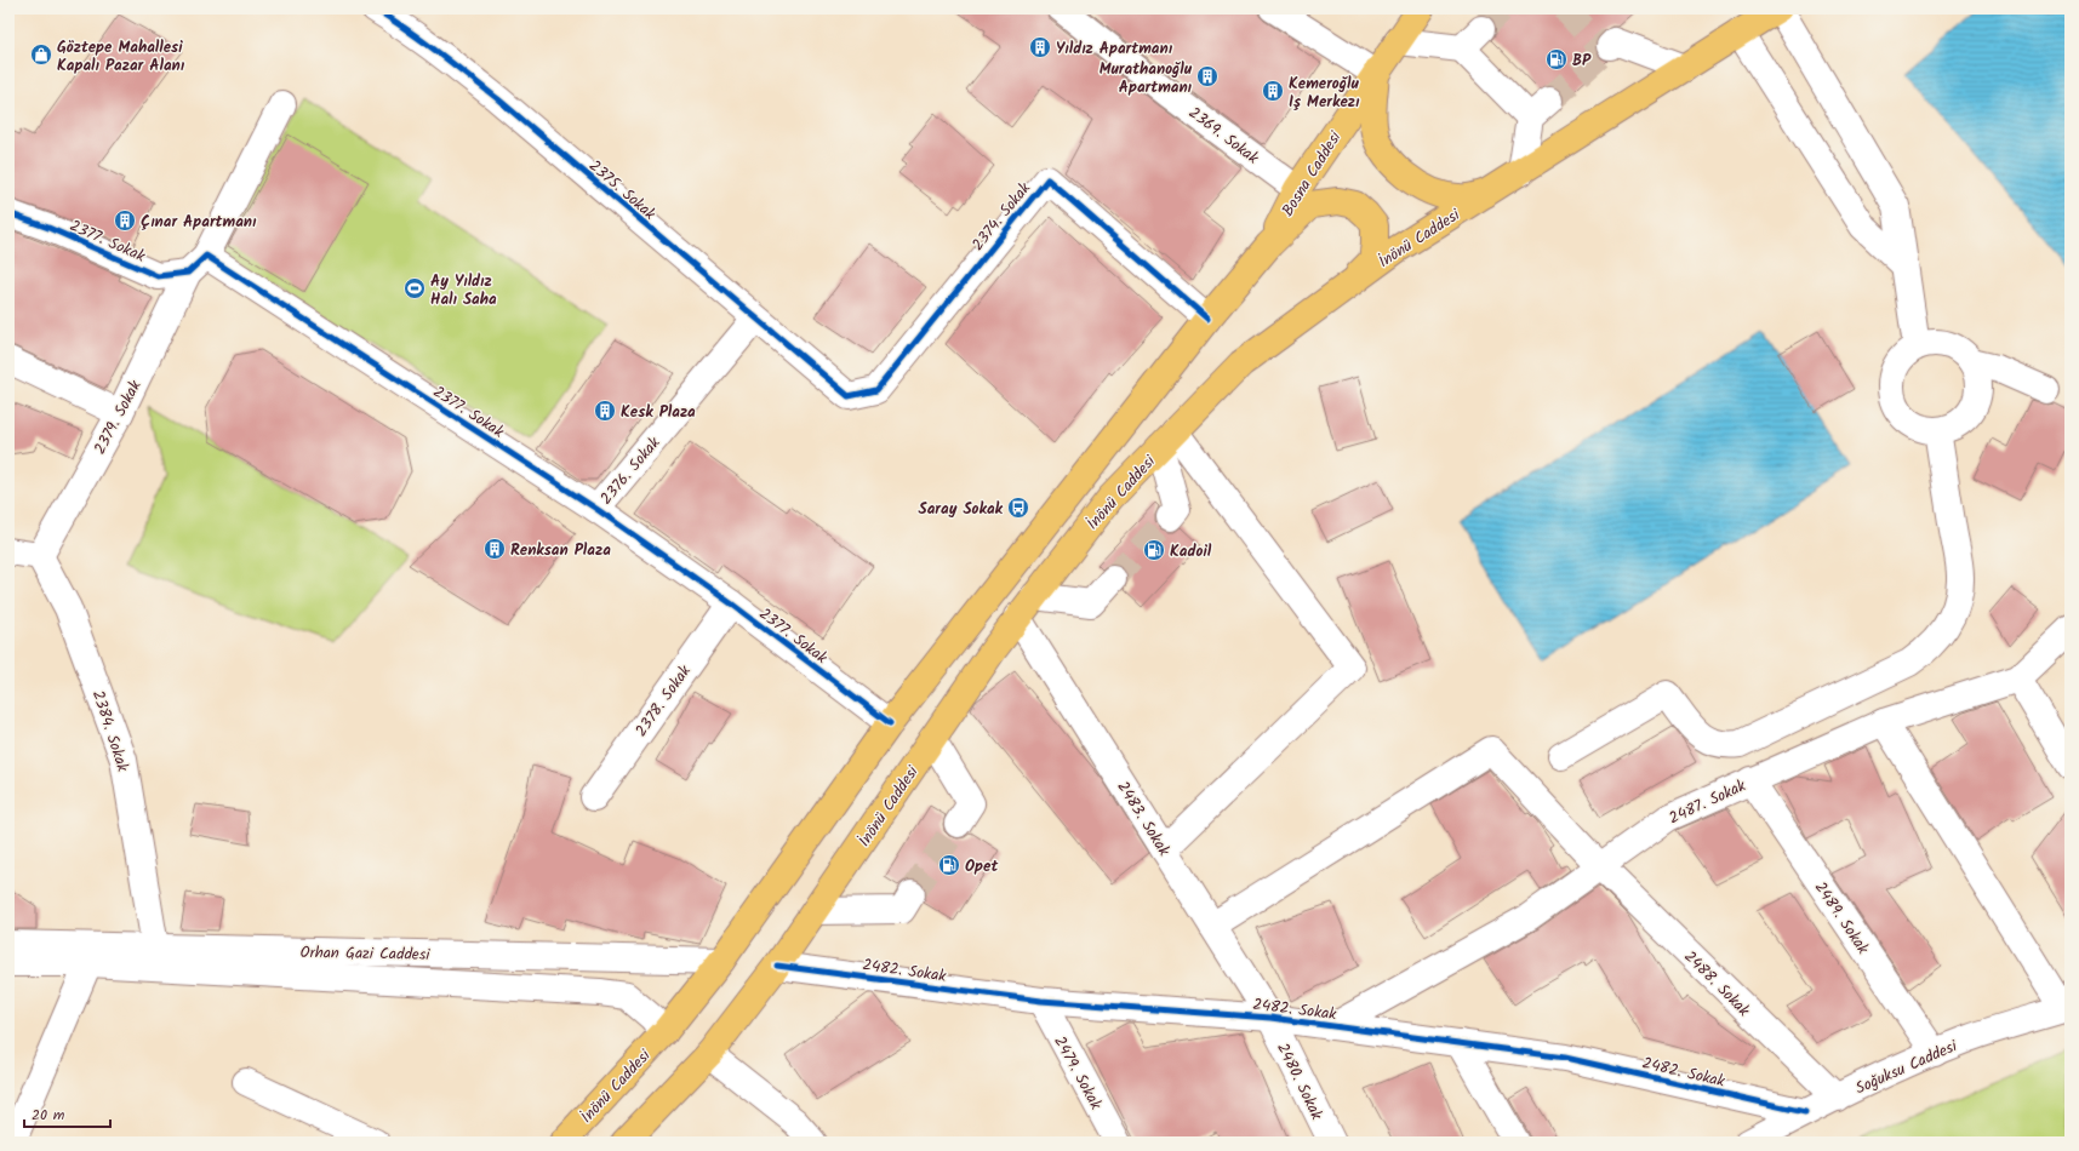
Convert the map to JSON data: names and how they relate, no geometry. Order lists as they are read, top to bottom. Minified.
{"streets":{"main road":["Bosna Caddesi","İnönü Caddesi"],"street":["2369. Sokak","2375. Sokak","2374. Sokak","2377. Sokak","2379. Sokak","2376. Sokak","2378. Sokak","2384. Sokak","2487. Sokak","2483. Sokak","2489. Sokak","Orhan Gazi Caddesi","2482. Sokak","2488. Sokak","Soğuksu Caddesi","2479. Sokak","2480. Sokak"]},"crossings":[["2369. Sokak","Bosna Caddesi"],["Bosna Caddesi","İnönü Caddesi"],["2375. Sokak","2374. Sokak"],["2375. Sokak","2376. Sokak"],["2374. Sokak","İnönü Caddesi"],["İnönü Caddesi","2377. Sokak"],["İnönü Caddesi","2483. Sokak"],["İnönü Caddesi","Orhan Gazi Caddesi"],["İnönü Caddesi","2482. Sokak"],["2377. Sokak","2379. Sokak"],["2377. Sokak","2376. Sokak"],["2377. Sokak","2378. Sokak"],["2379. Sokak","2384. Sokak"],["2384. Sokak","Orhan Gazi Caddesi"],["2487. Sokak","2489. Sokak"],["2487. Sokak","2482. Sokak"],["2487. Sokak","2488. Sokak"],["2483. Sokak","2482. Sokak"],["2483. Sokak","2488. Sokak"],["2483. Sokak","2480. Sokak"],["2489. Sokak","Soğuksu Caddesi"],["2482. Sokak","Soğuksu Caddesi"],["2482. Sokak","2479. Sokak"],["2482. Sokak","2480. Sokak"],["2488. Sokak","Soğuksu Caddesi"]],"places":{"building":["Yıldız Apartmanı","Murathanoğlu Apartmanı","Kemeroğlu Iş Merkezı","Çınar Apartmanı","Kesk Plaza","Renksan Plaza"],"shop":["Göztepe Mahallesi Kapalı Pazar Alanı"],"fuel station":["BP","Kadoil","Opet"],"sports":["Ay Yıldız Halı Saha"],"bus stop":["Saray Sokak"]},"scale_bar":"20 m"}
